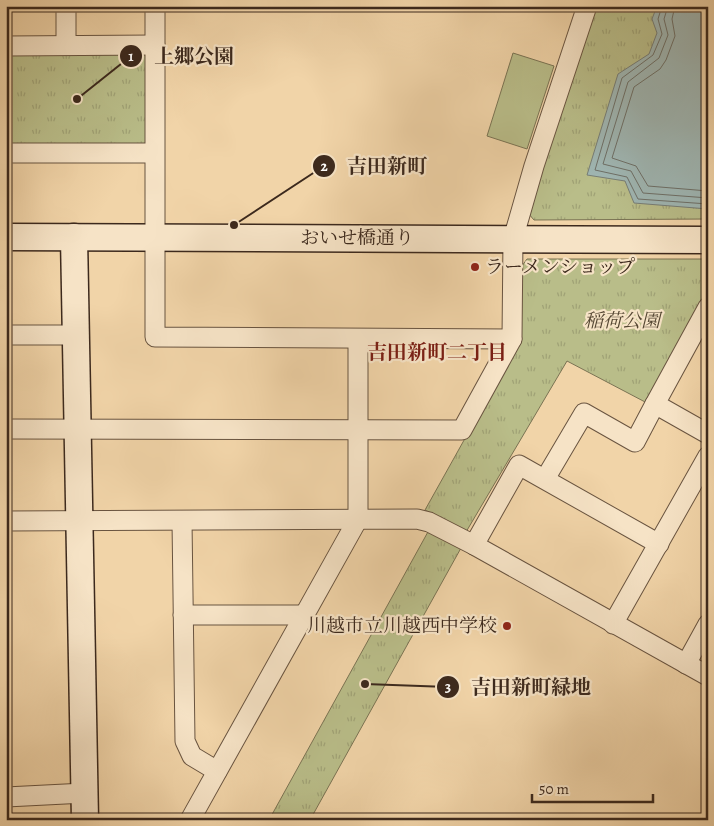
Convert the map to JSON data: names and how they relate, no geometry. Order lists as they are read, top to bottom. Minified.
{"streets":{"street":["おいせ橋通り"]},"districts":["吉田新町二丁目"],"parks":["稲荷公園"],"places":["上郷公園","吉田新町","ラーメンショップ","川越市立川越西中学校","吉田新町緑地"],"scale_bar":"50 m"}
